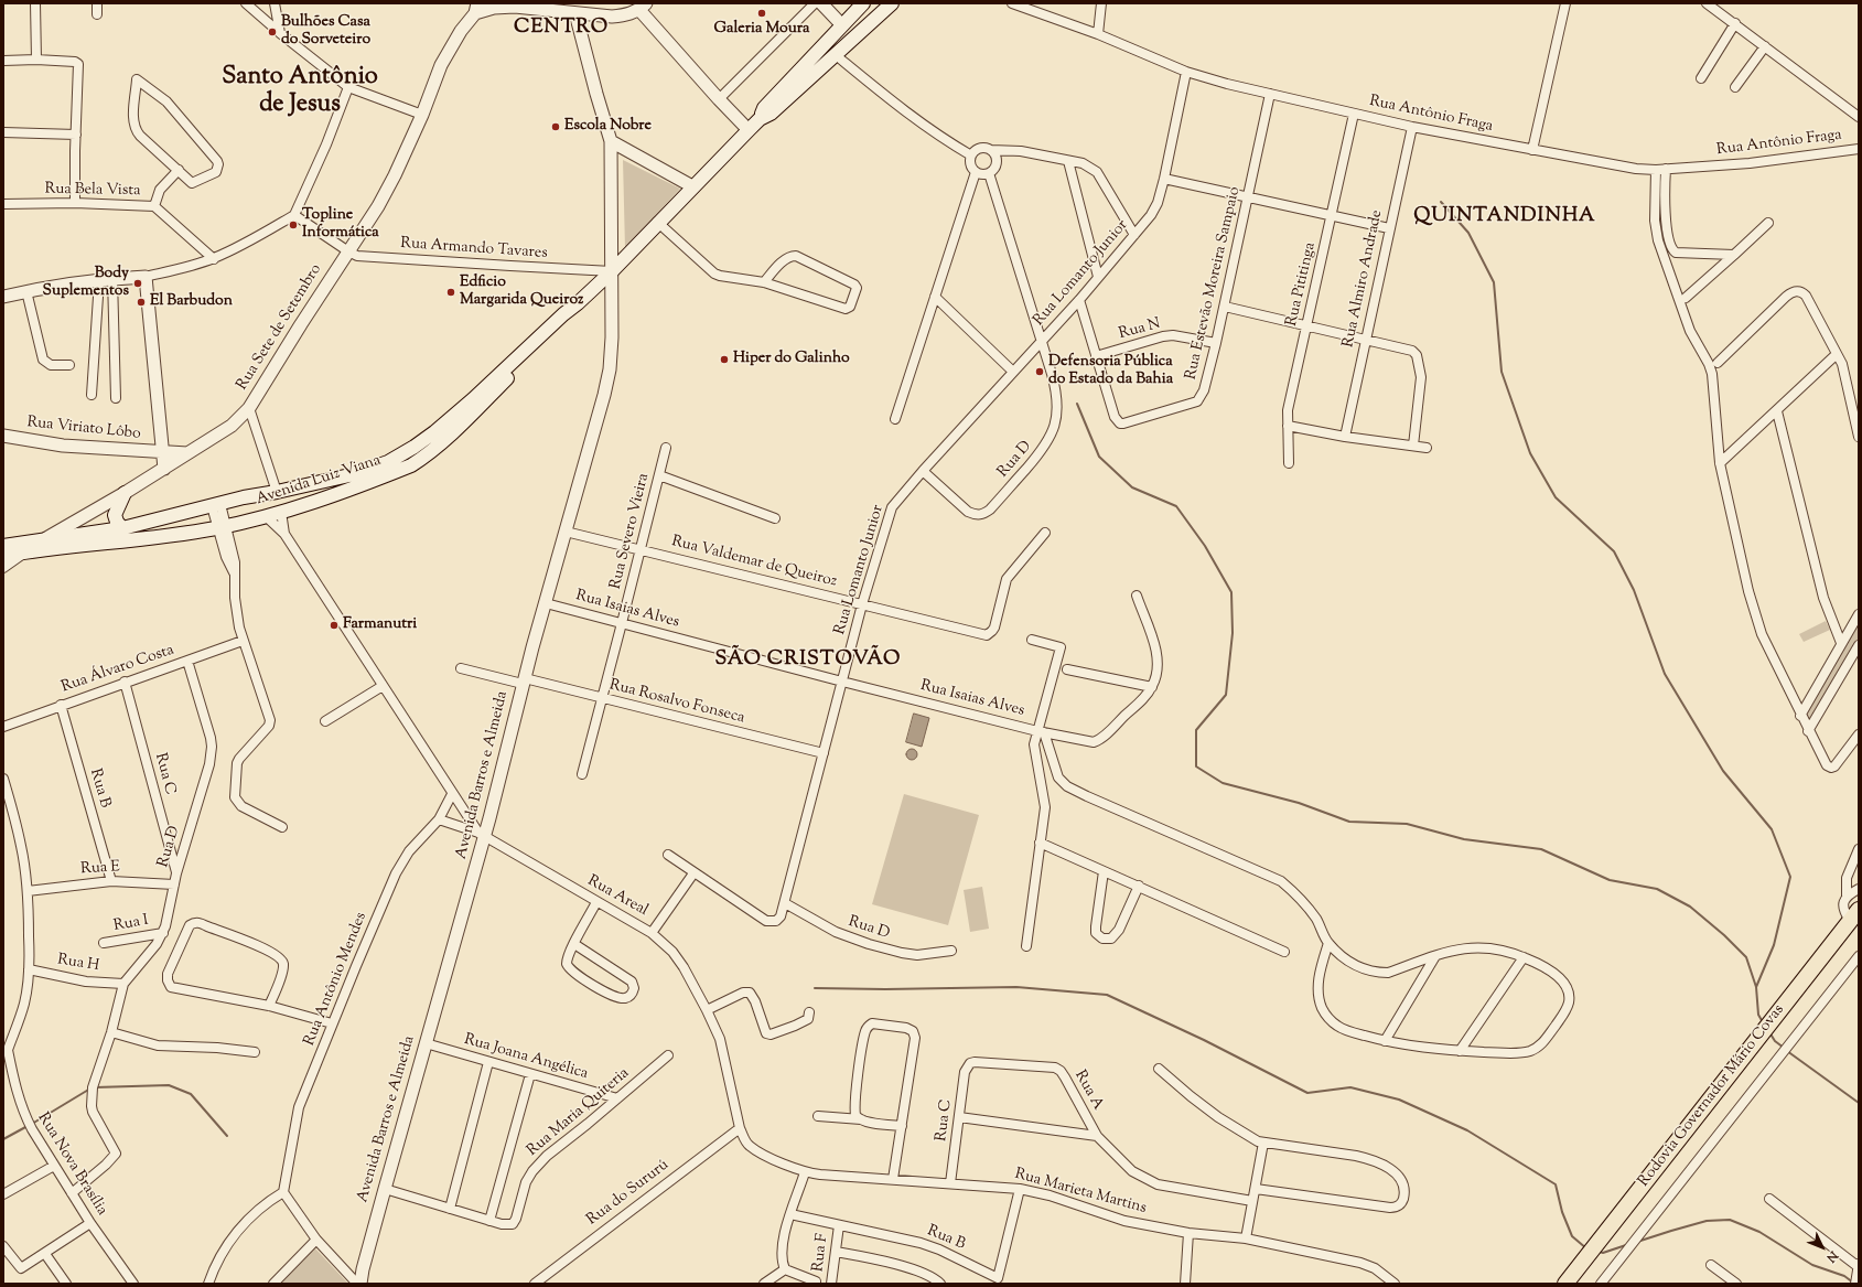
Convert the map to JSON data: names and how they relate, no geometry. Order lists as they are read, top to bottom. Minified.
{"streets":{"highway":["Rodovia Governador Mário Covas"],"main road":["Avenida Luiz Viana"],"street":["Rua Antônio Fraga","Rua Bela Vista","Rua Armando Tavares","Rua Lomanto Junior","Rua Almiro Andrade","Rua Estevão Moreira Sampaio","Rua Pititinga","Rua Sete de Setembro","Rua N","Rua Viriato Lôbo","Rua D","Rua Severo Vieira","Rua Valdemar de Queiroz","Rua Isaias Alves","Rua Álvaro Costa","Rua Rosalvo Fonseca","Rua C","Avenida Barros e Almeida","Rua B","Rua E","Rua Areal","Rua I","Rua H","Rua Antônio Mendes","Rua Joana Angélica","Rua A","Rua Maria Quiteria","Rua Nova Brasília","Rua Marieta Martins","Rua do Sururú","Rua F"]},"crossings":[["Rua Antônio Fraga","Rua Lomanto Junior"],["Rua Antônio Fraga","Rua Almiro Andrade"],["Rua Antônio Fraga","Rua Estevão Moreira Sampaio"],["Rua Antônio Fraga","Rua Pititinga"],["Rua Armando Tavares","Rua Sete de Setembro"],["Rua Armando Tavares","Avenida Luiz Viana"],["Rua Armando Tavares","Avenida Barros e Almeida"],["Rua Lomanto Junior","Rua D"],["Rua Lomanto Junior","Rua Valdemar de Queiroz"],["Rua Lomanto Junior","Rua Isaias Alves"],["Rua Lomanto Junior","Rua Rosalvo Fonseca"],["Rua Estevão Moreira Sampaio","Rua N"],["Rua Sete de Setembro","Rua Viriato Lôbo"],["Rua Sete de Setembro","Avenida Luiz Viana"],["Rua D","Rua Álvaro Costa"],["Rua D","Rua C"],["Rua D","Rua E"],["Rua D","Rua I"],["Rua D","Rua H"],["Rua D","Rua Nova Brasília"],["Avenida Luiz Viana","Avenida Barros e Almeida"],["Rua Severo Vieira","Rua Valdemar de Queiroz"],["Rua Severo Vieira","Rua Isaias Alves"],["Rua Severo Vieira","Rua Rosalvo Fonseca"],["Rua Valdemar de Queiroz","Avenida Barros e Almeida"],["Rua Isaias Alves","Avenida Barros e Almeida"],["Rua Álvaro Costa","Rua C"],["Rua Álvaro Costa","Rua B"],["Rua Rosalvo Fonseca","Avenida Barros e Almeida"],["Rua C","Rua A"],["Rua C","Rua Marieta Martins"],["Avenida Barros e Almeida","Rua Areal"],["Avenida Barros e Almeida","Rua Joana Angélica"],["Avenida Barros e Almeida","Rua Maria Quiteria"],["Rua B","Rua E"],["Rua B","Rua Marieta Martins"],["Rua B","Rua F"],["Rua Areal","Rua Marieta Martins"],["Rua Areal","Rua do Sururú"],["Rua Joana Angélica","Rua Maria Quiteria"],["Rua Marieta Martins","Rua do Sururú"]],"districts":["CENTRO","Santo Antônio de Jesus","QUINTANDINHA","SÃO CRISTOVÃO"],"places":["Galeria Moura","Bulhões Casa do Sorveteiro","Escola Nobre","Topline Informática","Body Suplementos","Edficio Margarida Queiroz","El Barbudon","Hiper do Galinho","Defensoria Pública do Estado da Bahia","Farmanutri"],"north":"bottom right"}
